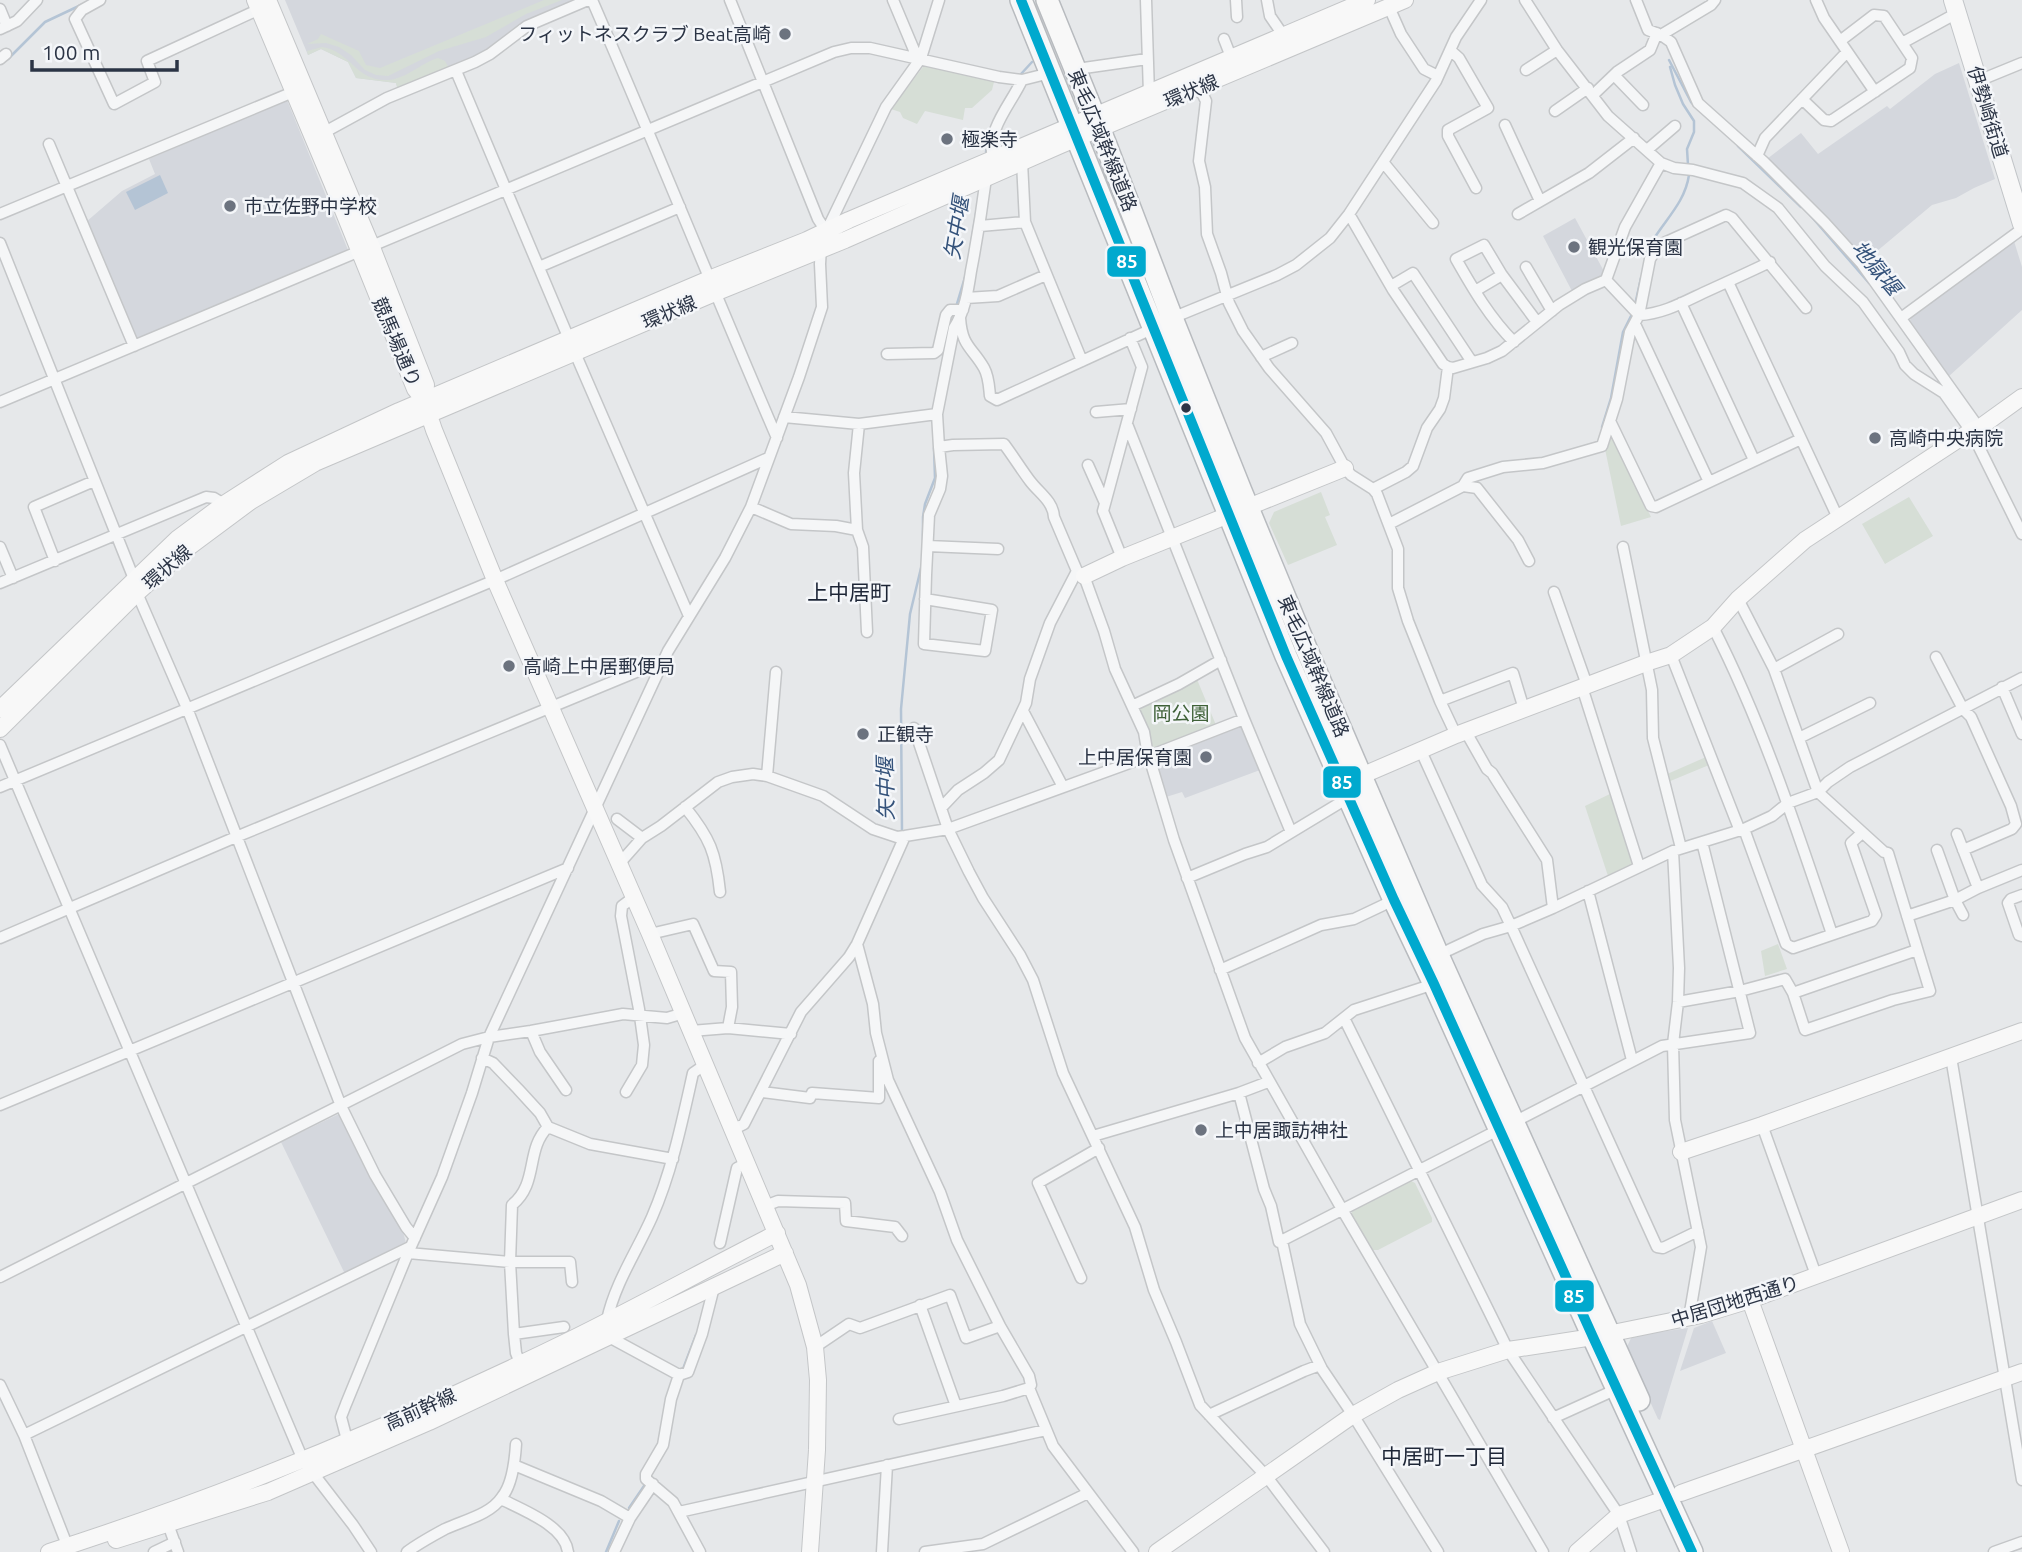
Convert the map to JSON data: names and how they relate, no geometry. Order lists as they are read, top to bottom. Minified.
{"streets":{"highway":["東毛広域幹線道路"],"main road":["伊勢崎街道"],"street":["環状線","競馬場通り","中居団地西通り","高前幹線"]},"crossings":[["環状線","東毛広域幹線道路"],["環状線","競馬場通り"],["東毛広域幹線道路","中居団地西通り"],["競馬場通り","高前幹線"]],"districts":["上中居町","中居町一丁目"],"water":["矢中堰","地獄堰"],"parks":["岡公園"],"places":["フィットネスクラブ Beat高崎","極楽寺","市立佐野中学校","観光保育園","高崎中央病院","高崎上中居郵便局","正観寺","上中居保育園","上中居諏訪神社"],"lines":["transit line 85"],"scale_bar":"100 m"}
